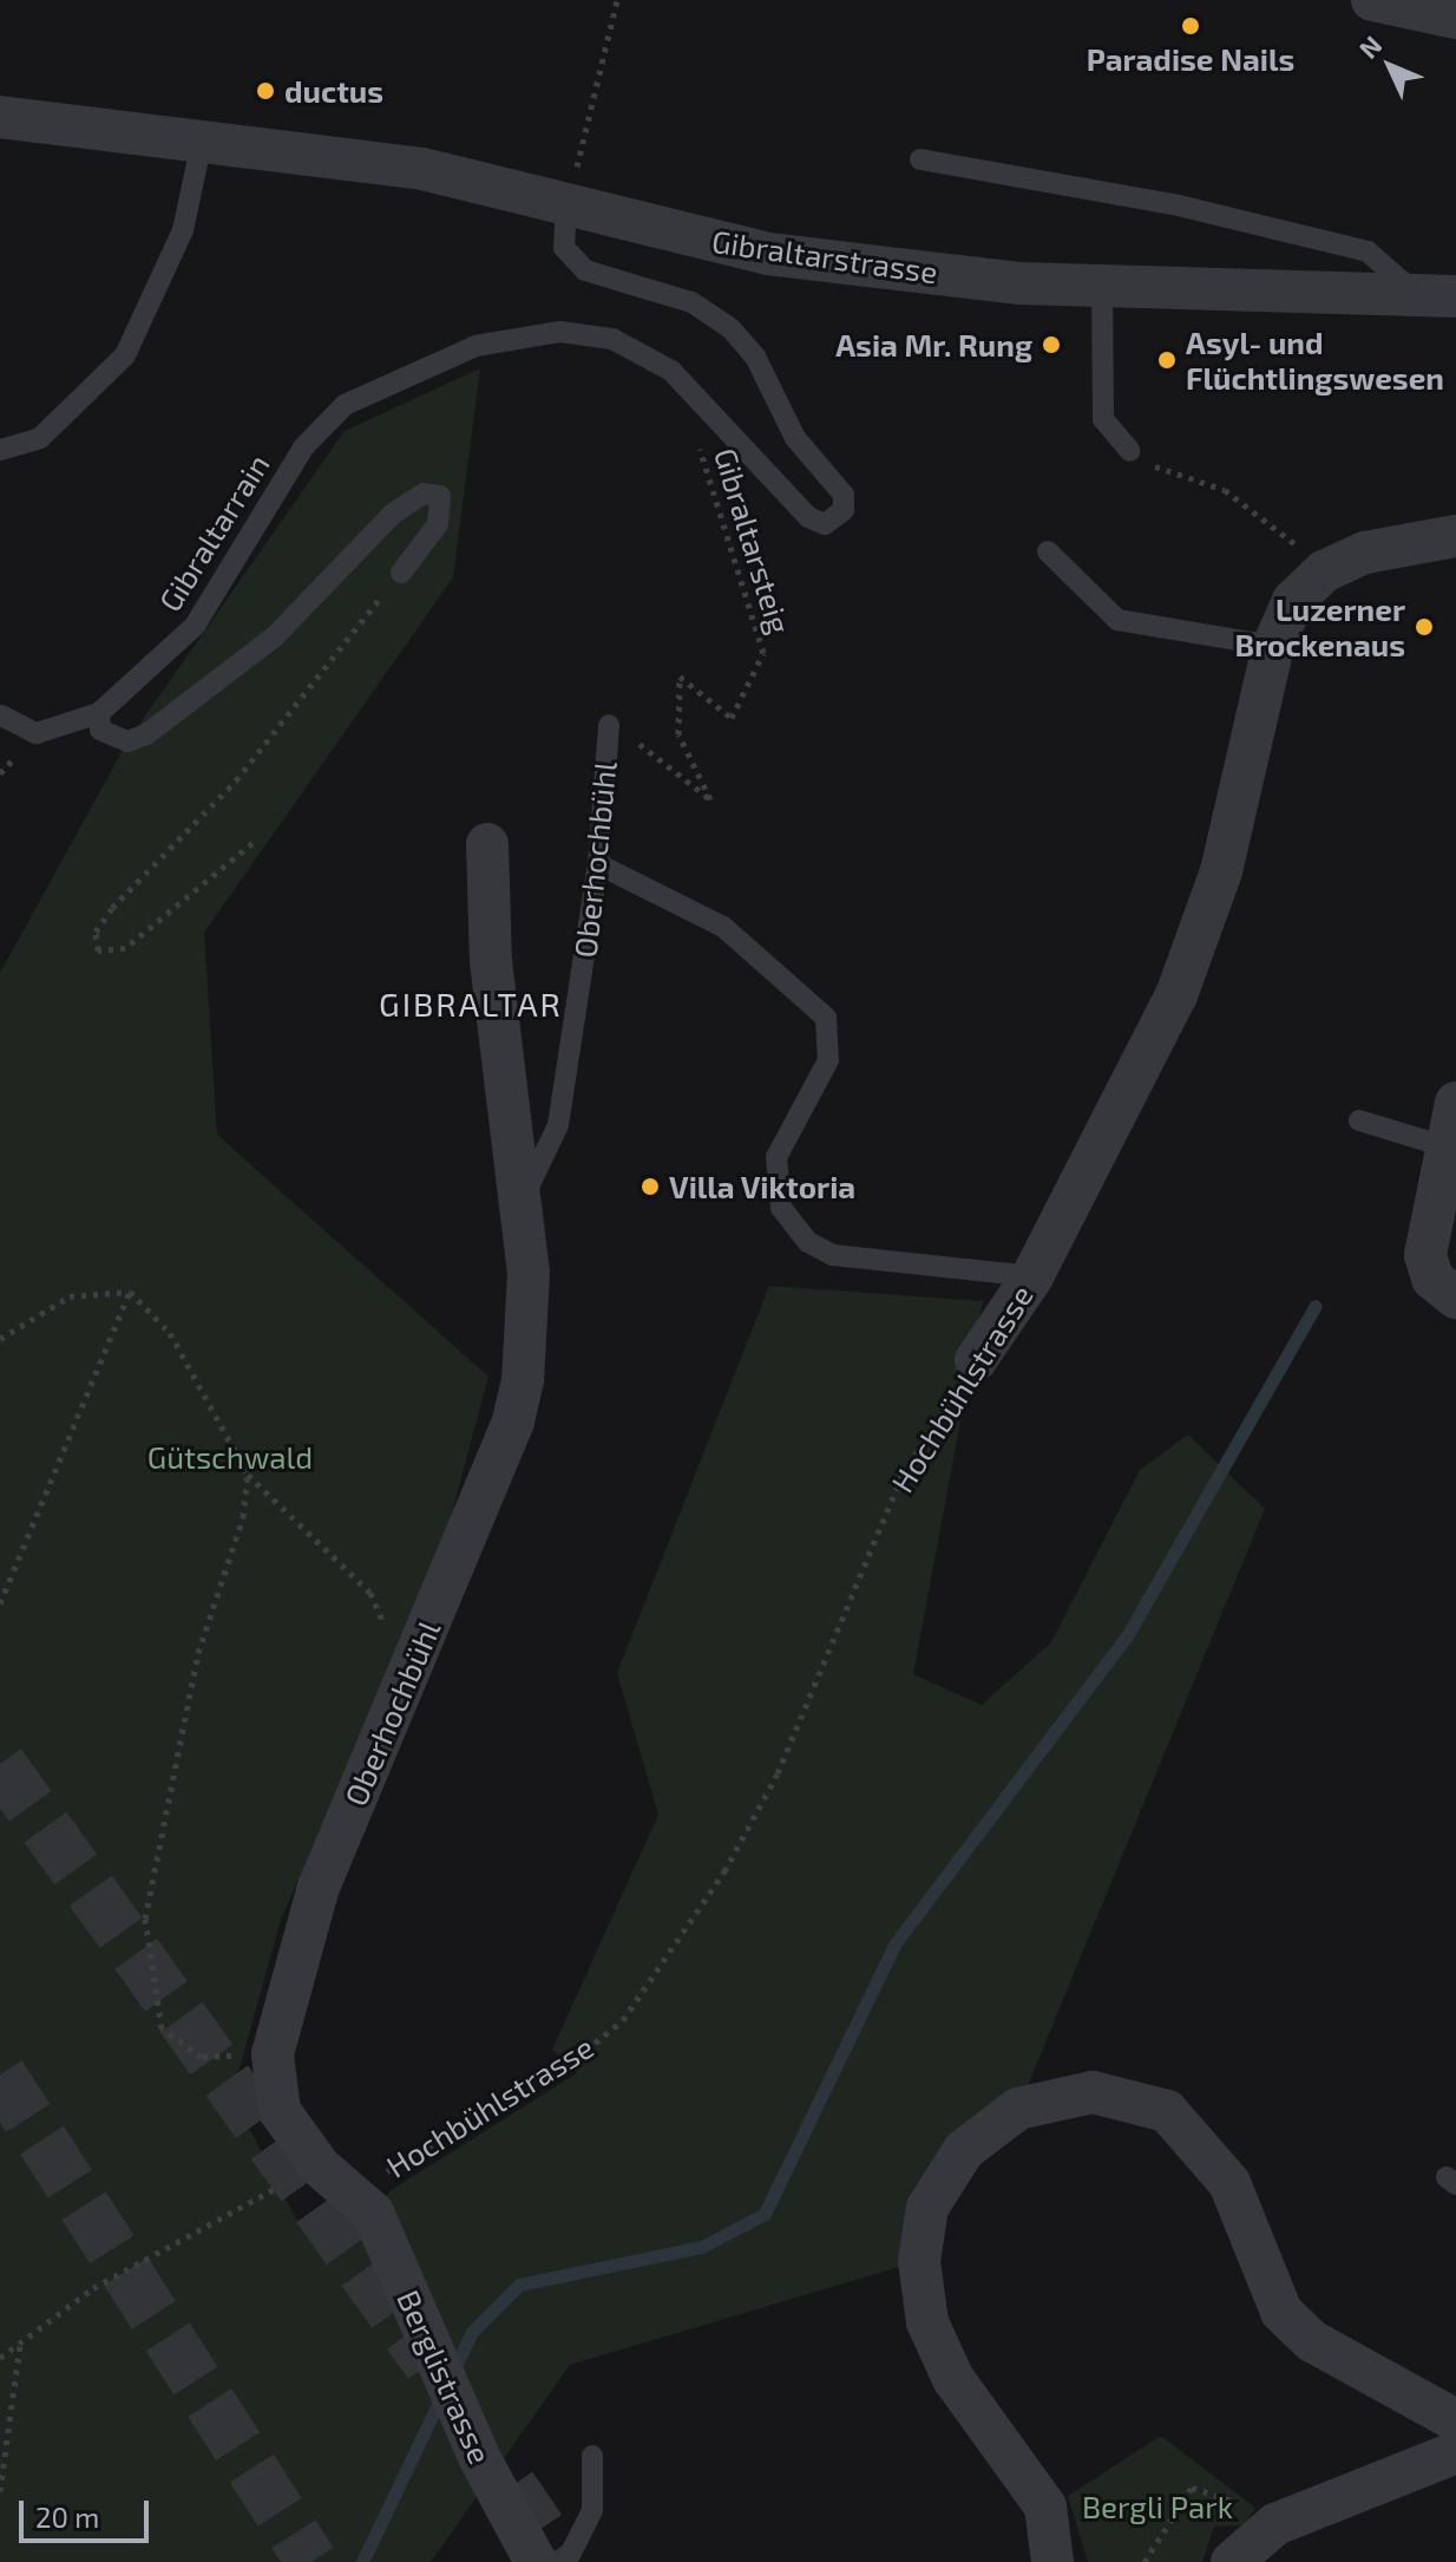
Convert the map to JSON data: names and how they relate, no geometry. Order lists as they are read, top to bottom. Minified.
{"streets":{"street":["Gibraltarstrasse","Oberhochbühl","Hochbühlstrasse","Berglistrasse"],"lane":["Gibraltarrain"],"path":["Gibraltarsteig"]},"crossings":[["Gibraltarstrasse","Gibraltarrain"],["Gibraltarrain","Gibraltarsteig"],["Gibraltarsteig","Oberhochbühl"],["Oberhochbühl","Hochbühlstrasse"],["Oberhochbühl","Berglistrasse"],["Hochbühlstrasse","Berglistrasse"]],"districts":["GIBRALTAR"],"parks":["Gütschwald","Bergli Park"],"places":["Paradise Nails","ductus","Asia Mr. Rung","Asyl- und Flüchtlingswesen","Luzerner Brockenaus","Villa Viktoria"],"scale_bar":"20 m","north":"top left"}
